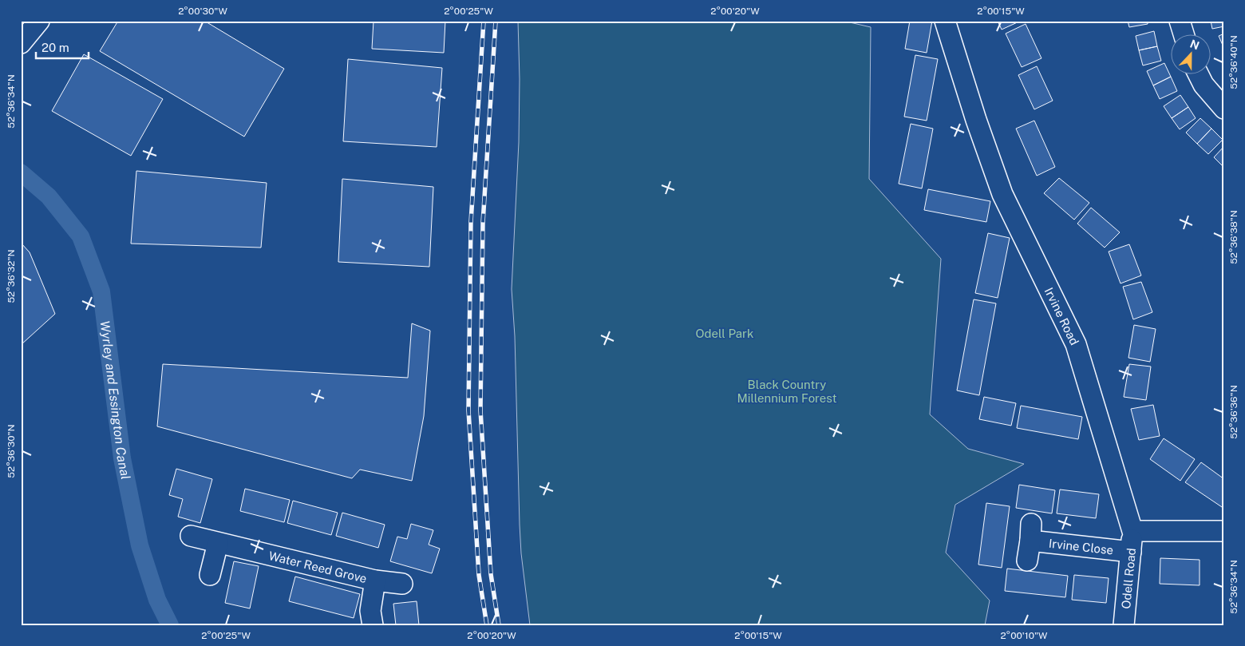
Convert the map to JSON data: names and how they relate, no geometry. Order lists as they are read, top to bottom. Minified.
{"streets":{"street":["Irvine Road","Irvine Close","Water Reed Grove","Odell Road"]},"crossings":[["Irvine Road","Odell Road"],["Irvine Close","Odell Road"]],"water":["Wyrley and Essington Canal"],"parks":["Odell Park","Black Country Millennium Forest"],"scale_bar":"20 m","north":"top","coordinates":["2°00'30\"W","2°00'25\"W","2°00'20\"W","2°00'15\"W","52°36'40\"N","52°36'34\"N","52°36'38\"N","52°36'32\"N","52°36'36\"N","52°36'30\"N","2°00'10\"W"]}
